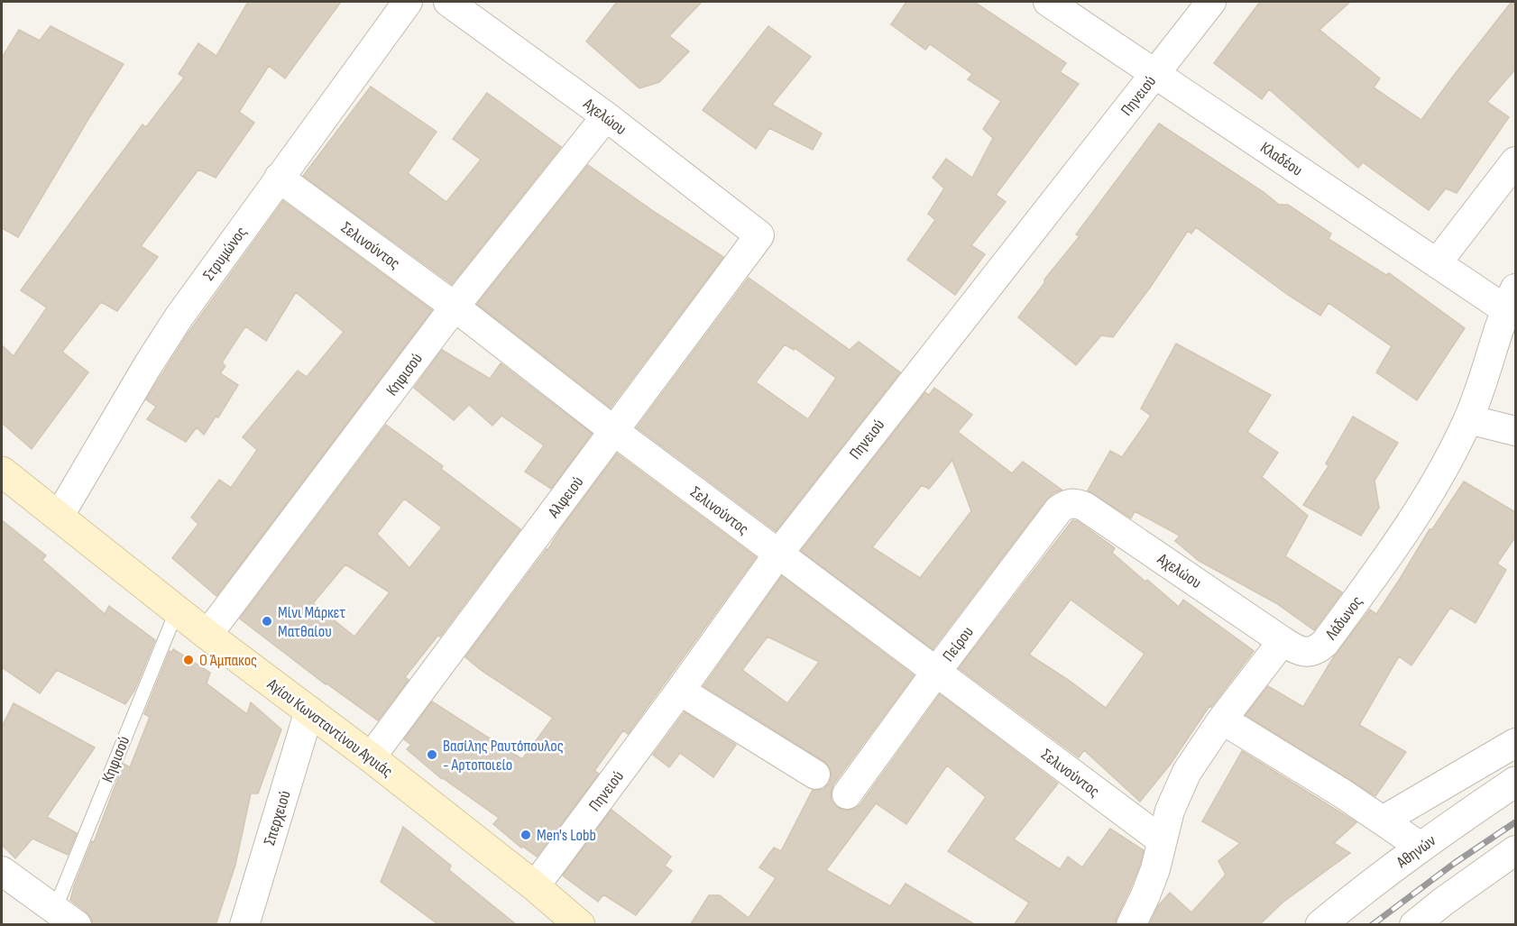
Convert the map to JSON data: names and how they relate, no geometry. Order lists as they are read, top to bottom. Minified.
{"streets":{"main road":["Αγίου Κωνσταντίνου Αγυιάς"],"street":["Πηνειού","Αχελώου","Κλαδέου","Σελινούντος","Στρυμώνος","Κηφισού","Αλφειού","Λάδωνος","Πείρου","Σπερχειού","Αθηνών"]},"crossings":[["Πηνειού","Κλαδέου"],["Πηνειού","Σελινούντος"],["Πηνειού","Αγίου Κωνσταντίνου Αγυιάς"],["Αχελώου","Κηφισού"],["Αχελώου","Αλφειού"],["Αχελώου","Λάδωνος"],["Αχελώου","Πείρου"],["Κλαδέου","Λάδωνος"],["Σελινούντος","Στρυμώνος"],["Σελινούντος","Κηφισού"],["Σελινούντος","Αλφειού"],["Σελινούντος","Πείρου"],["Στρυμώνος","Αγίου Κωνσταντίνου Αγυιάς"],["Κηφισού","Αγίου Κωνσταντίνου Αγυιάς"],["Αλφειού","Αγίου Κωνσταντίνου Αγυιάς"],["Αγίου Κωνσταντίνου Αγυιάς","Σπερχειού"]],"places":["Μίνι Μάρκετ Ματθαίου","Ο Άμπακος","Βασίλης Ραυτόπουλος - Αρτοποιείο","Men's Lobb"]}
